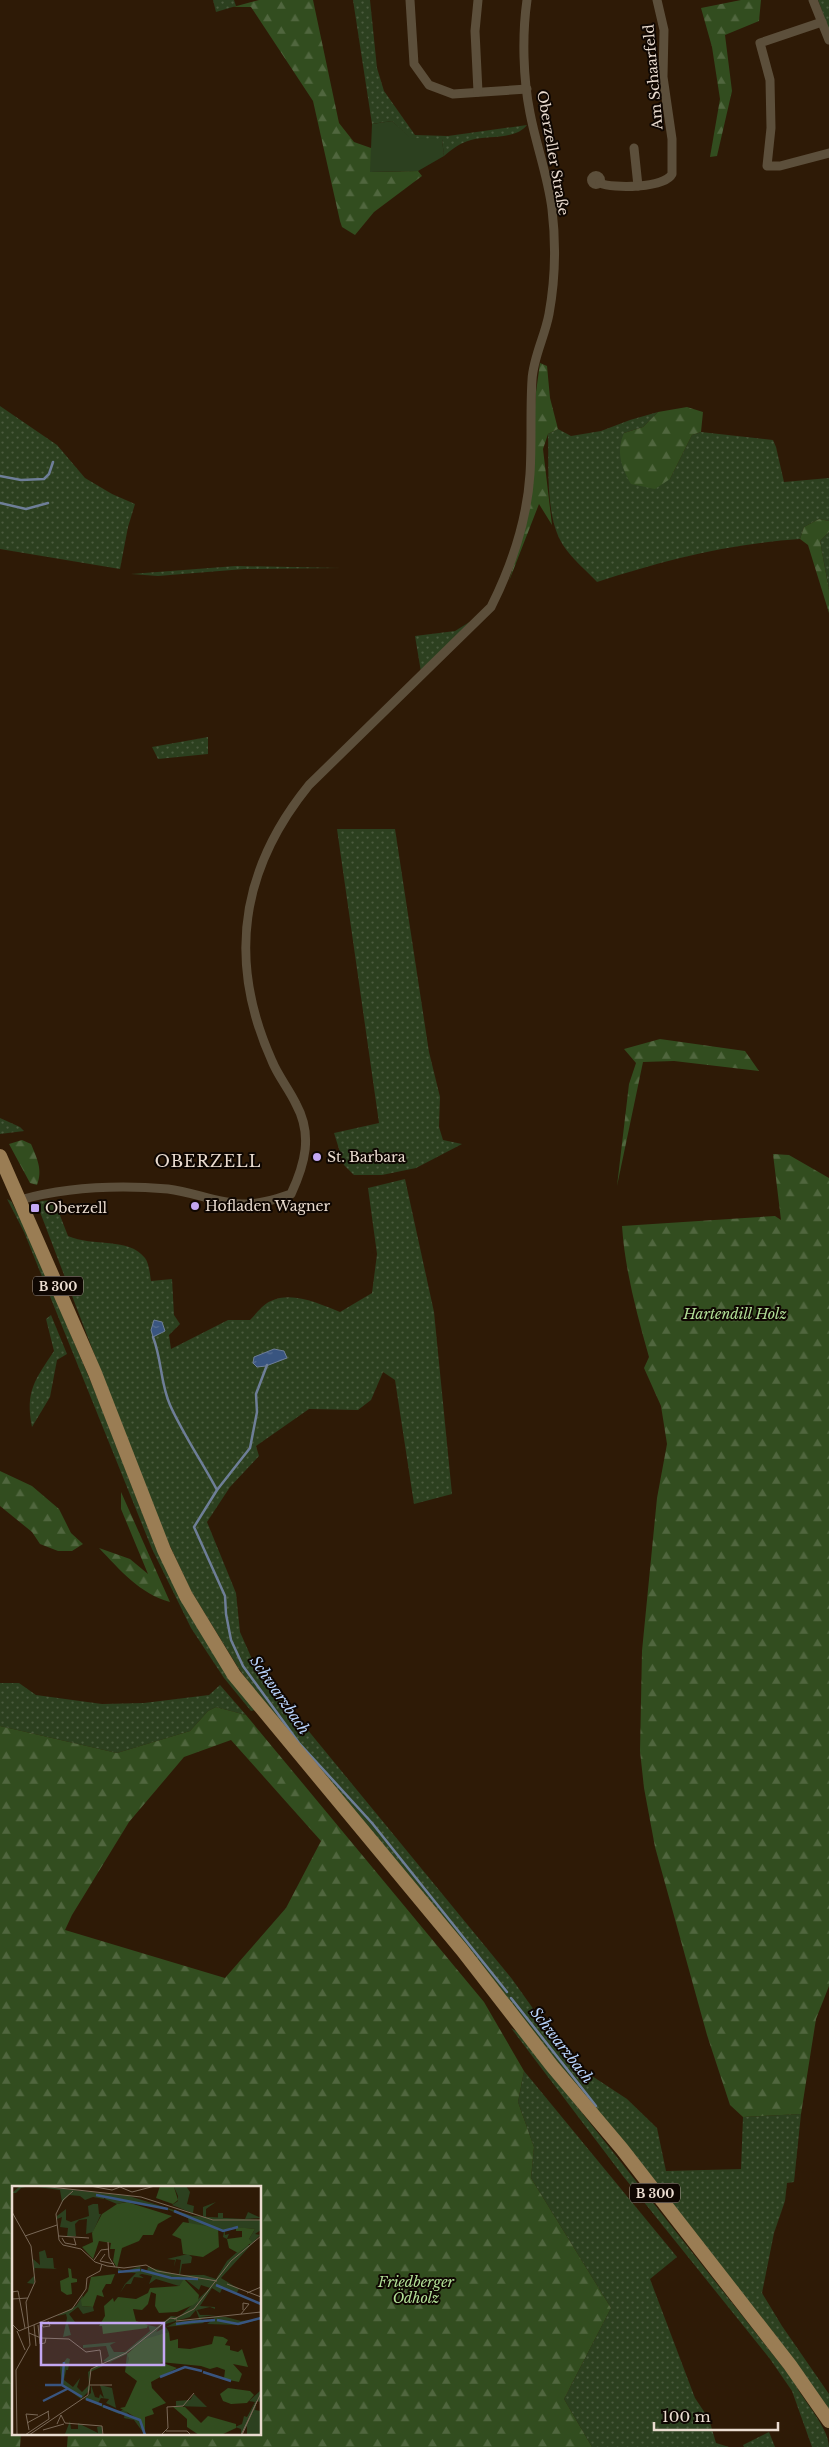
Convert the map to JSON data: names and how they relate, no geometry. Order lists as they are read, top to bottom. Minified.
{"streets":{"main road":["B 300"],"street":["Am Schaarfeld","Oberzeller Straße"]},"crossings":[["Oberzeller Straße","B 300"]],"districts":["OBERZELL"],"water":["Schwarzbach"],"parks":["Hartendill Holz","Friedberger Ödholz"],"places":{"other":["St. Barbara","Hofladen Wagner"],"transit":["Oberzell"]},"scale_bar":"100 m"}
